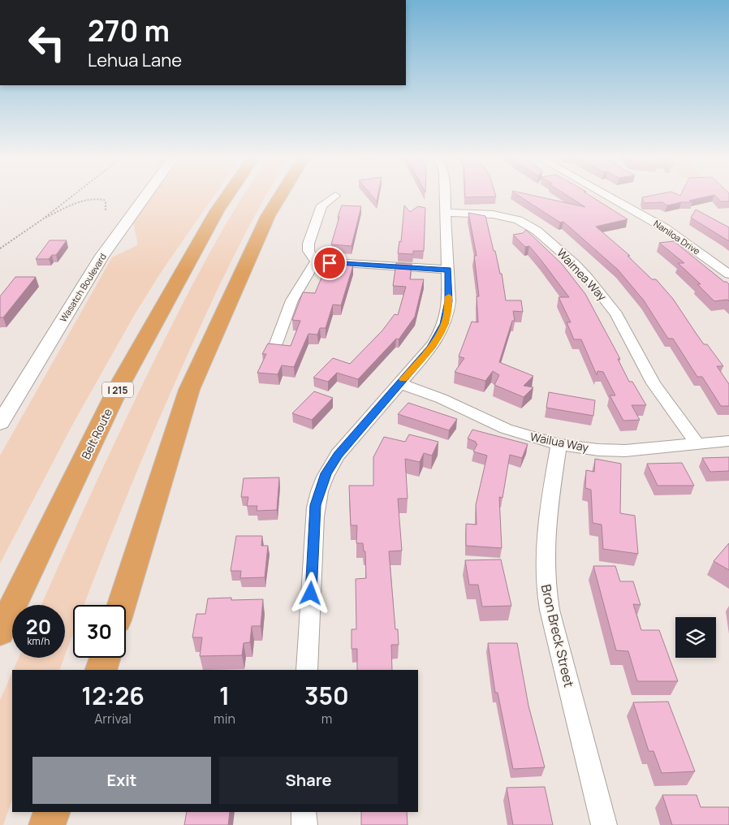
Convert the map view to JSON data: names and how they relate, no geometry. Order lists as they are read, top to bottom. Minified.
{"streets":{"highway":["I 215","Belt Route"],"street":["Naniloa Drive","Waimea Way","Wasatch Boulevard","Wailua Way","Bron Breck Street"]},"crossings":[["Waimea Way","Wailua Way"],["Wailua Way","Bron Breck Street"]],"page":{"turn":["270 m","Lehua Lane"],"speed":"20 km/h","limit":"30","eta":["12:26","Arrival","1","min","350","m"],"buttons":["Exit","Share"]}}
